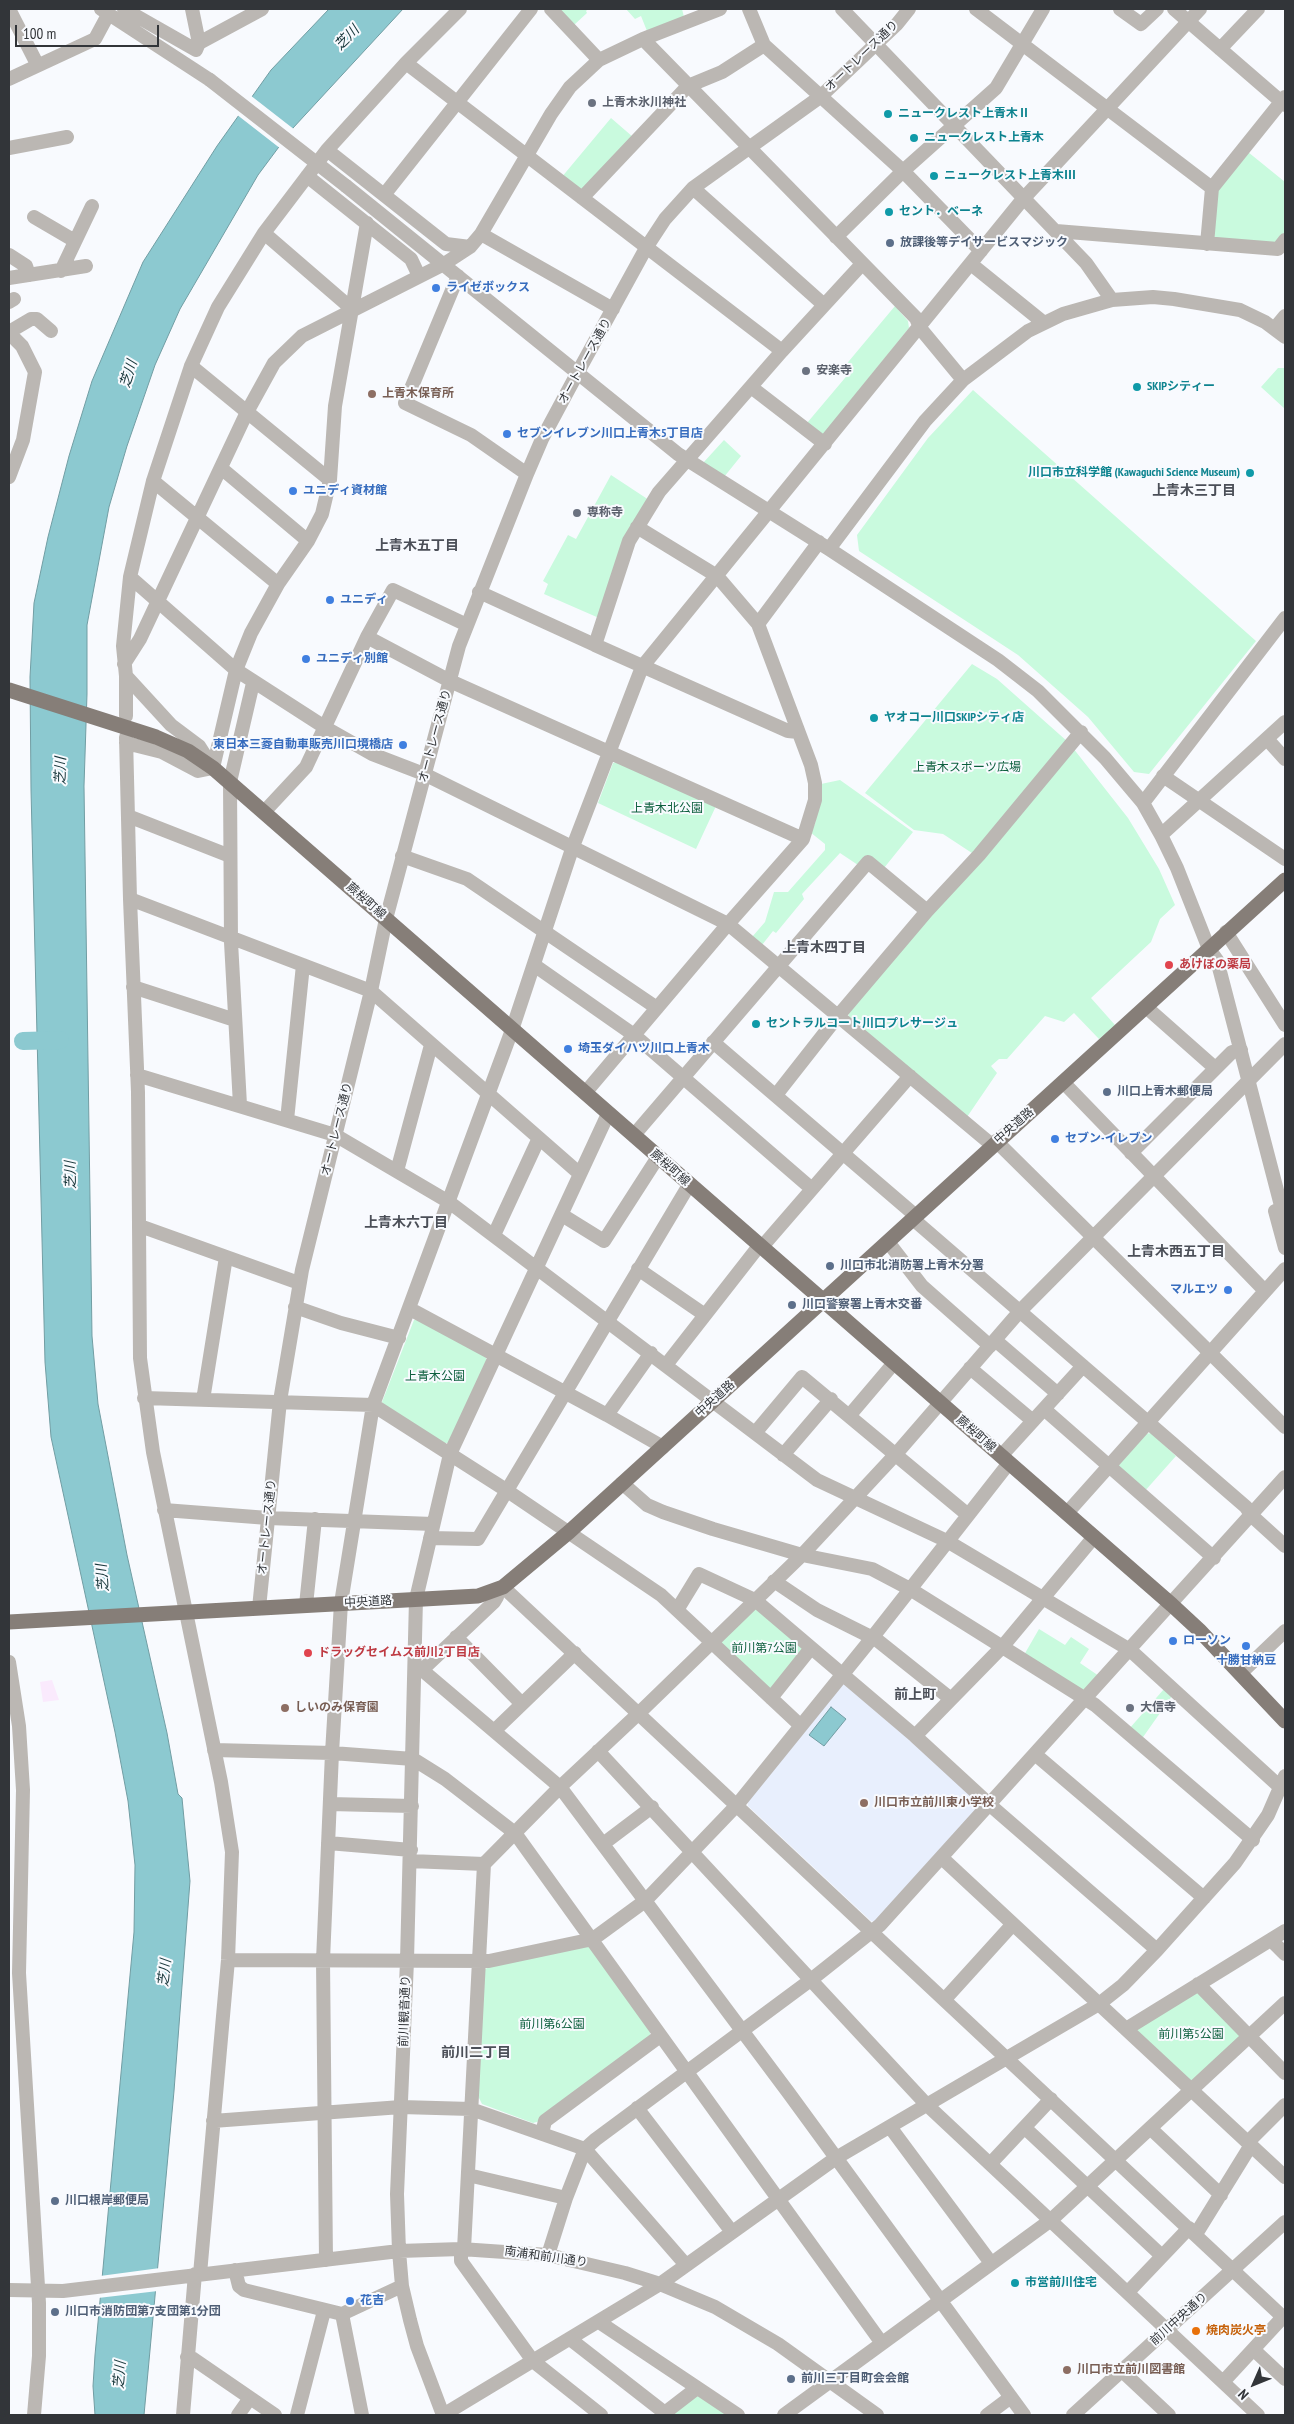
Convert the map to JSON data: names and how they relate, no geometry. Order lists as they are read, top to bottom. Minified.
{"streets":{"main road":["蕨桜町線","中央道路"],"street":["オートレース通り","前川観音通り","南浦和前川通り","前川中央通り"]},"crossings":[["オートレース通り","蕨桜町線"],["オートレース通り","中央道路"],["蕨桜町線","中央道路"],["蕨桜町線","前川観音通り"],["中央道路","前川観音通り"],["前川観音通り","南浦和前川通り"]],"districts":["上青木三丁目","上青木五丁目","上青木四丁目","上青木六丁目","上青木西五丁目","前上町","前川二丁目"],"water":["芝川"],"parks":["上青木スポーツ広場","上青木北公園","上青木公園","前川第7公園","前川第6公園","前川第5公園"],"places":["上青木氷川神社","ニュークレスト上青木Ⅱ","ニュークレスト上青木","ニュークレスト上青木Ⅲ","セント．ベーネ","放課後等デイサービスマジック","ライゼボックス","安楽寺","SKIPシティー","上青木保育所","セブンイレブン川口上青木5丁目店","川口市立科学館 (Kawaguchi Science Museum)","ユニディ資材館","専称寺","ユニディ","ユニディ別館","ヤオコー川口SKIPシティ店","東日本三菱自動車販売川口境橋店","あけぼの薬局","セントラルコート川口プレサージュ","埼玉ダイハツ川口上青木","川口上青木郵便局","セブン-イレブン","川口市北消防署上青木分署","マルエツ","川口警察署上青木交番","ローソン","十勝甘納豆","ドラッグセイムス前川2丁目店","しいのみ保育園","大信寺","川口市立前川東小学校","川口根岸郵便局","市営前川住宅","花吉","川口市消防団第7支団第1分団","焼肉炭火亭","川口市立前川図書館","前川三丁目町会会館"],"scale_bar":"100 m","north":"bottom left"}
